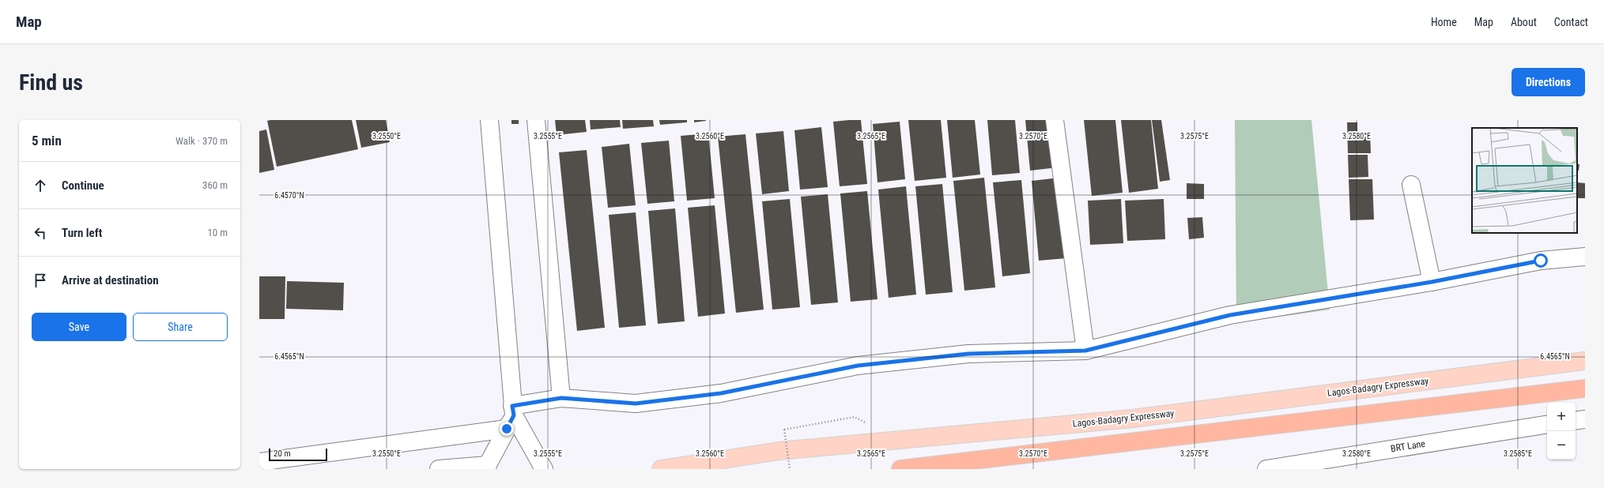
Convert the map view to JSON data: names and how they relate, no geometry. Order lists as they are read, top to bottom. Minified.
{"streets":{"main road":["Lagos-Badagry Expressway"],"street":["BRT Lane"]},"scale_bar":"20 m","page":{"header":"Map","nav":["Home","Map","About","Contact"],"buttons":["Directions",["Save","Share"]],"title":"Find us","heading":["5 min","Walk · 370 m"],"list":[["Continue","360 m"],["Turn left","10 m"],"Arrive at destination"],"map_buttons":["+","−"],"scale":"20 m"},"coordinates":["3.2550°E","3.2555°E","3.2560°E","3.2565°E","3.2570°E","3.2575°E","3.2580°E","6.4570°N","6.4565°N","3.2585°E"]}
